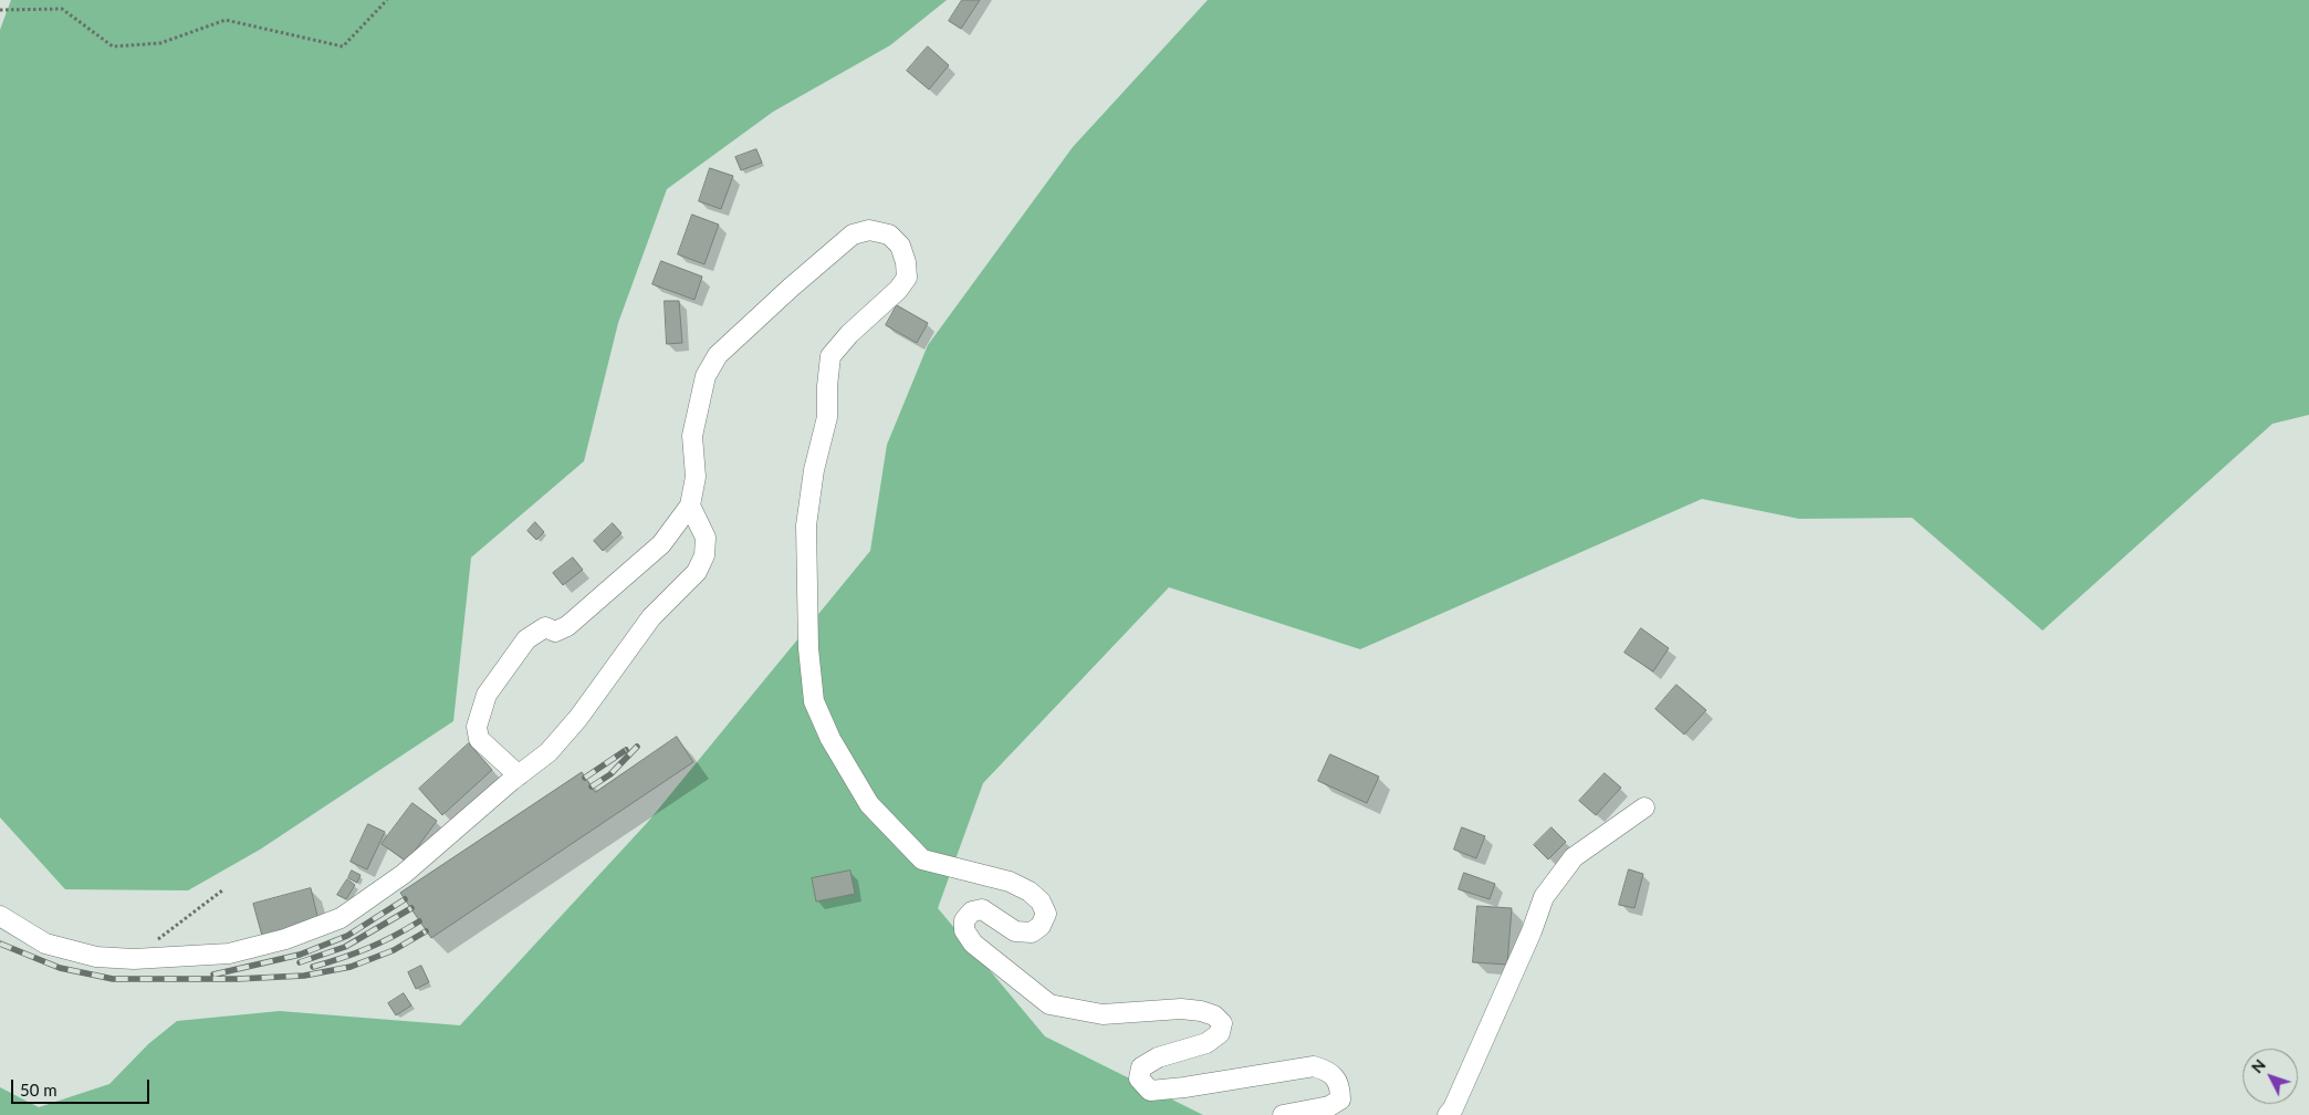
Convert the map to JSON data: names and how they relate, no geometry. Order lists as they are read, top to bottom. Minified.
{"scale_bar":"50 m","north":"top left"}
